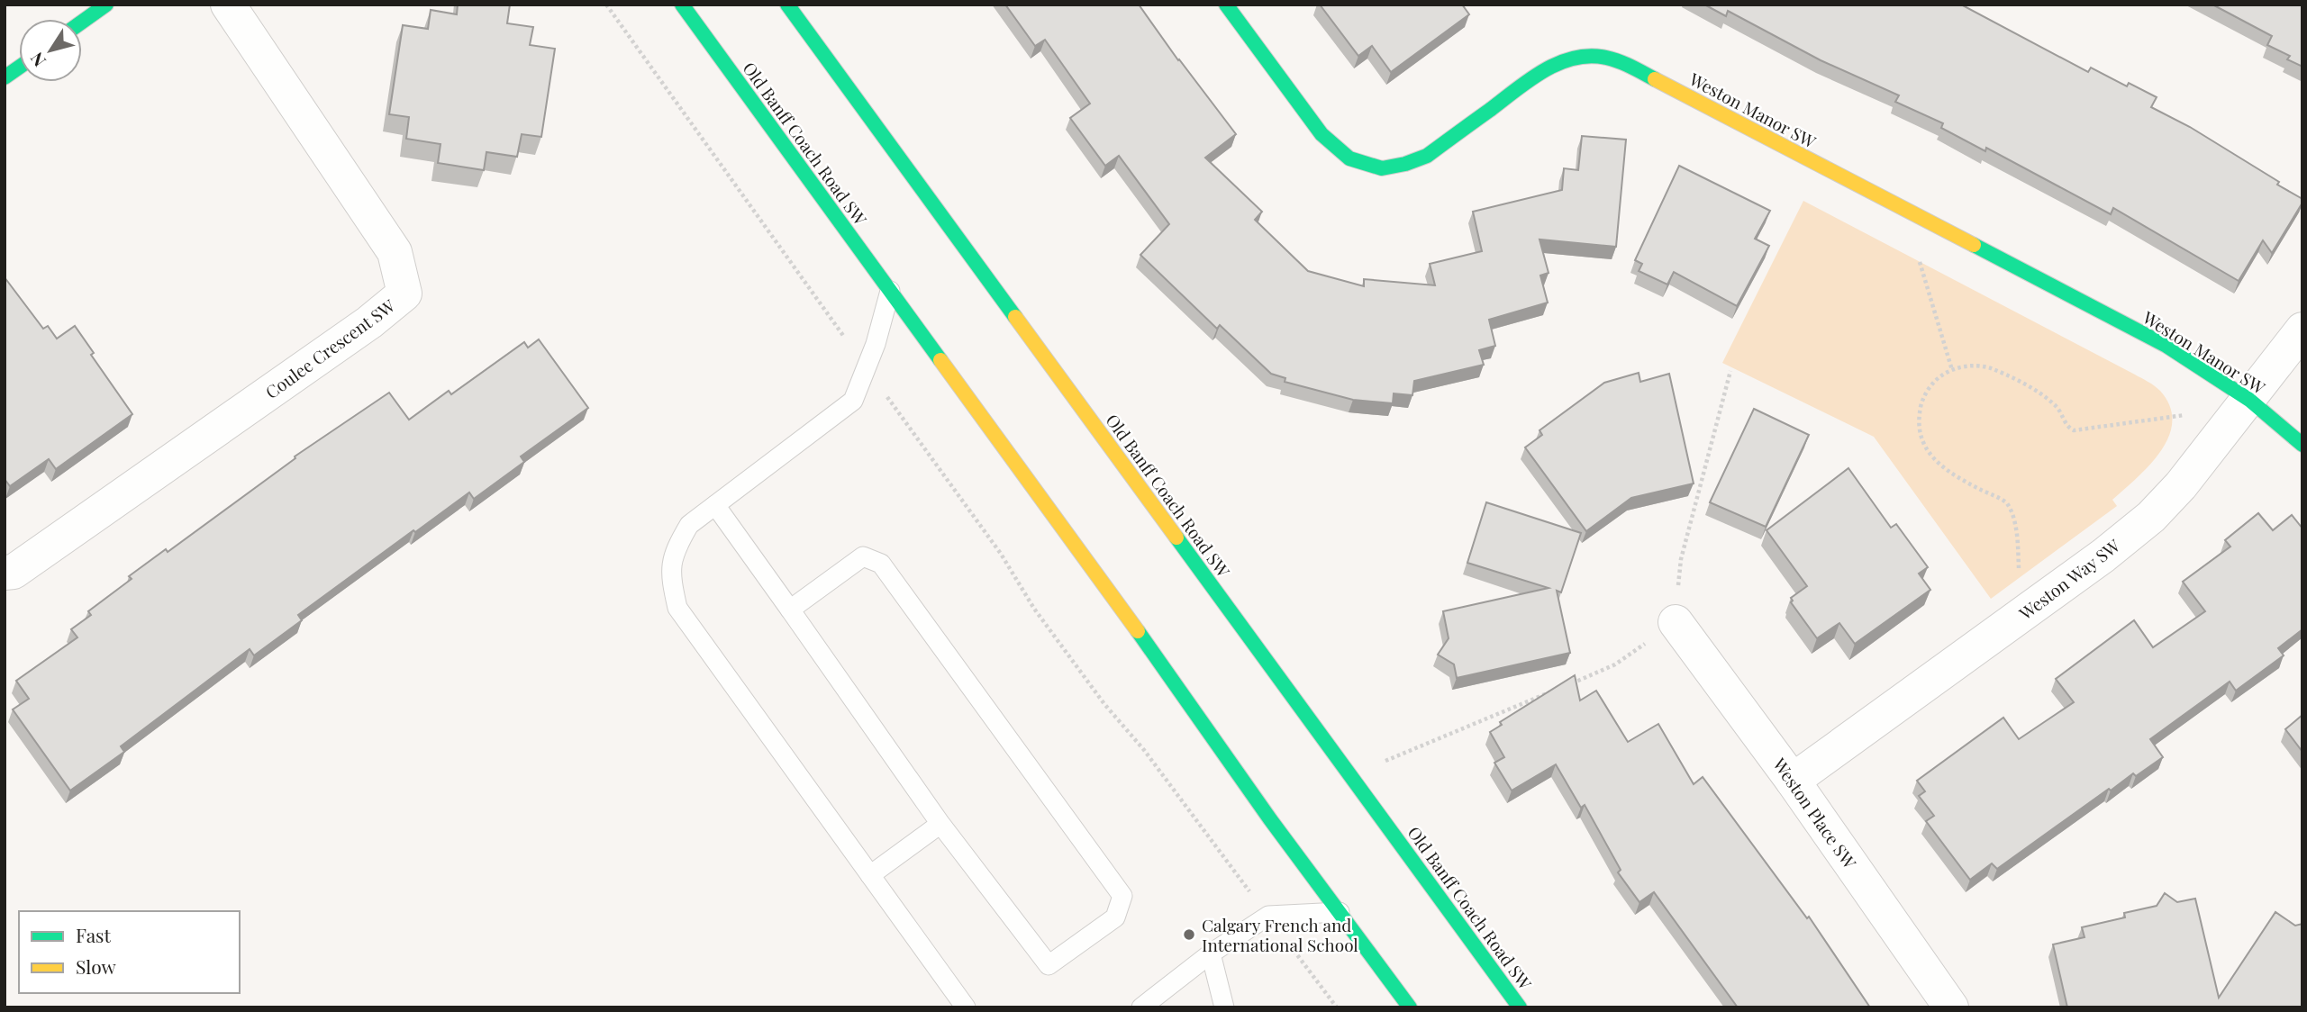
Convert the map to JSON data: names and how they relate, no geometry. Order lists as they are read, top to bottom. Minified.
{"streets":{"main road":["Weston Manor SW","Old Banff Coach Road SW"],"street":["Coulee Crescent SW","Weston Way SW","Weston Place SW"]},"crossings":[["Weston Manor SW","Weston Way SW"],["Weston Way SW","Weston Place SW"]],"places":["Calgary French and International School"],"legend":["Fast","Slow"],"north":"bottom left"}
